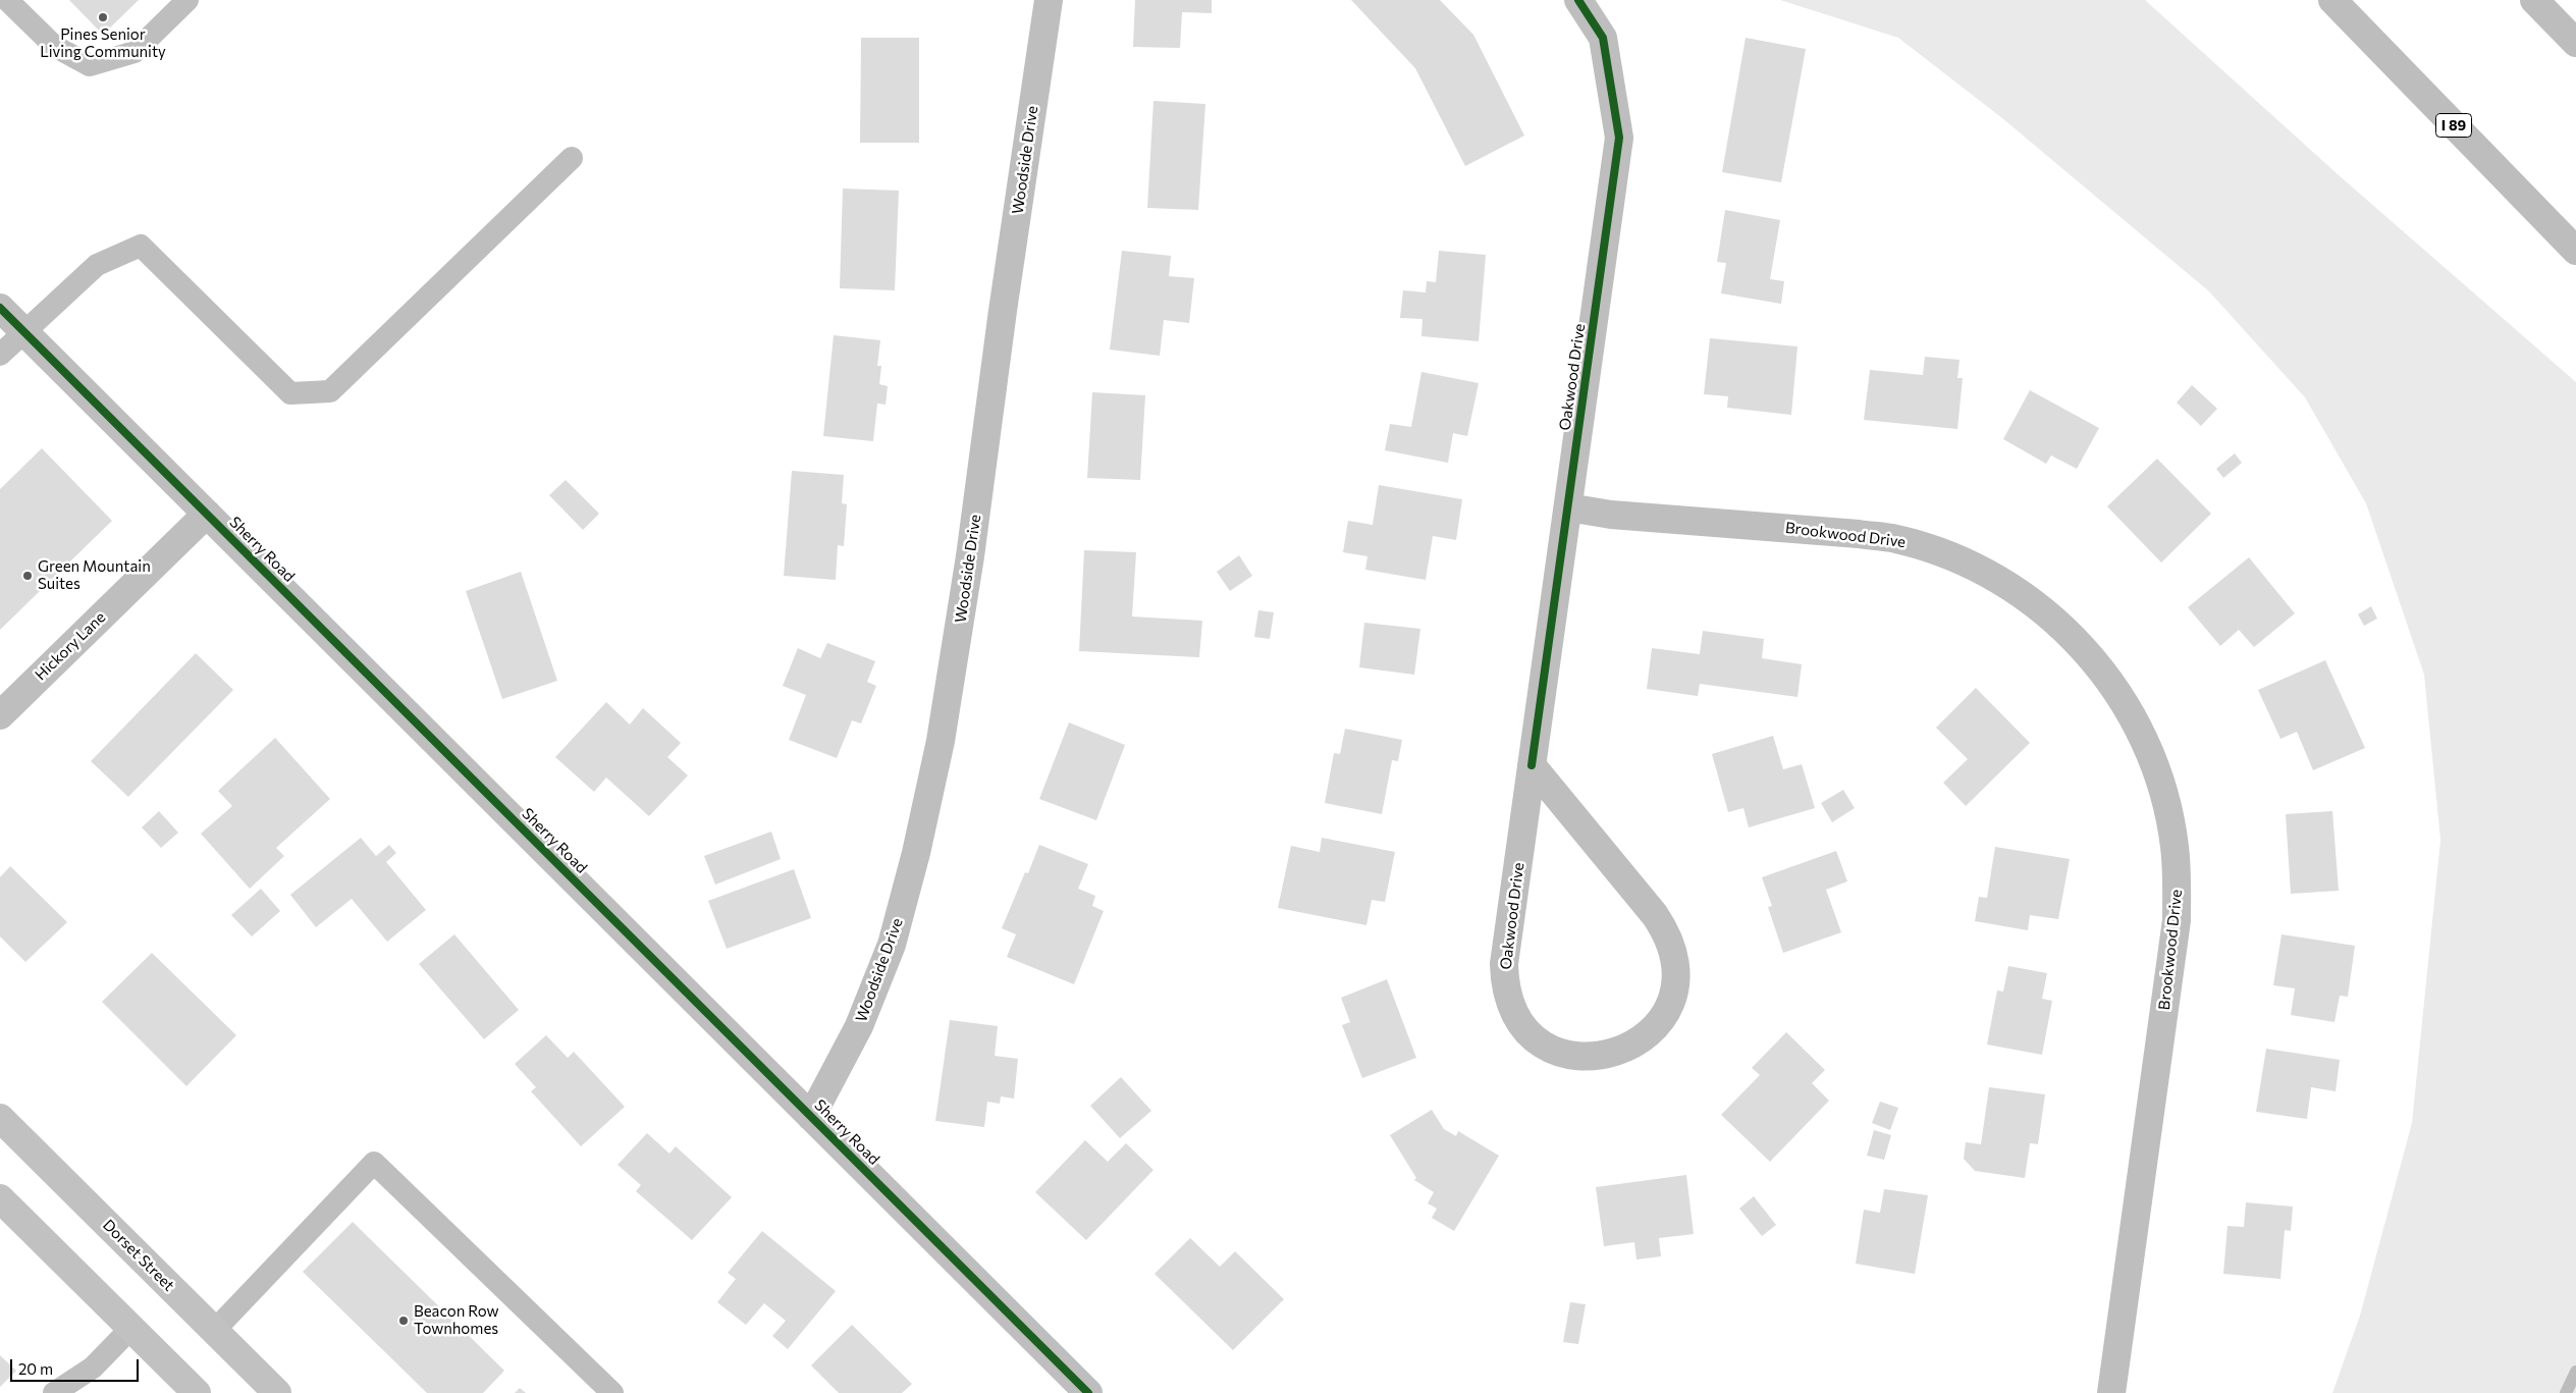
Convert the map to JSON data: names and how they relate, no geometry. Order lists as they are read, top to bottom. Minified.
{"streets":{"highway":["I 89"],"main road":["Dorset Street"],"street":["Woodside Drive","Oakwood Drive","Brookwood Drive","Sherry Road","Hickory Lane"]},"crossings":[["Woodside Drive","Sherry Road"],["Oakwood Drive","Brookwood Drive"],["Sherry Road","Hickory Lane"]],"places":["Pines Senior Living Community","Green Mountain Suites","Beacon Row Townhomes"],"scale_bar":"20 m"}
